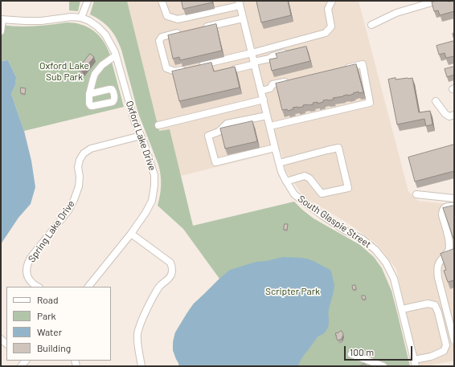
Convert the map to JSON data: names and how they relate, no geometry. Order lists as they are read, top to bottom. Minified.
{"streets":{"street":["Oxford Lake Drive","South Glaspie Street","Spring Lake Drive"]},"crossings":[["Oxford Lake Drive","Spring Lake Drive"]],"parks":["Oxford Lake Sub Park","Scripter Park"],"legend":["Road","Park","Water","Building"],"scale_bar":"100 m"}
